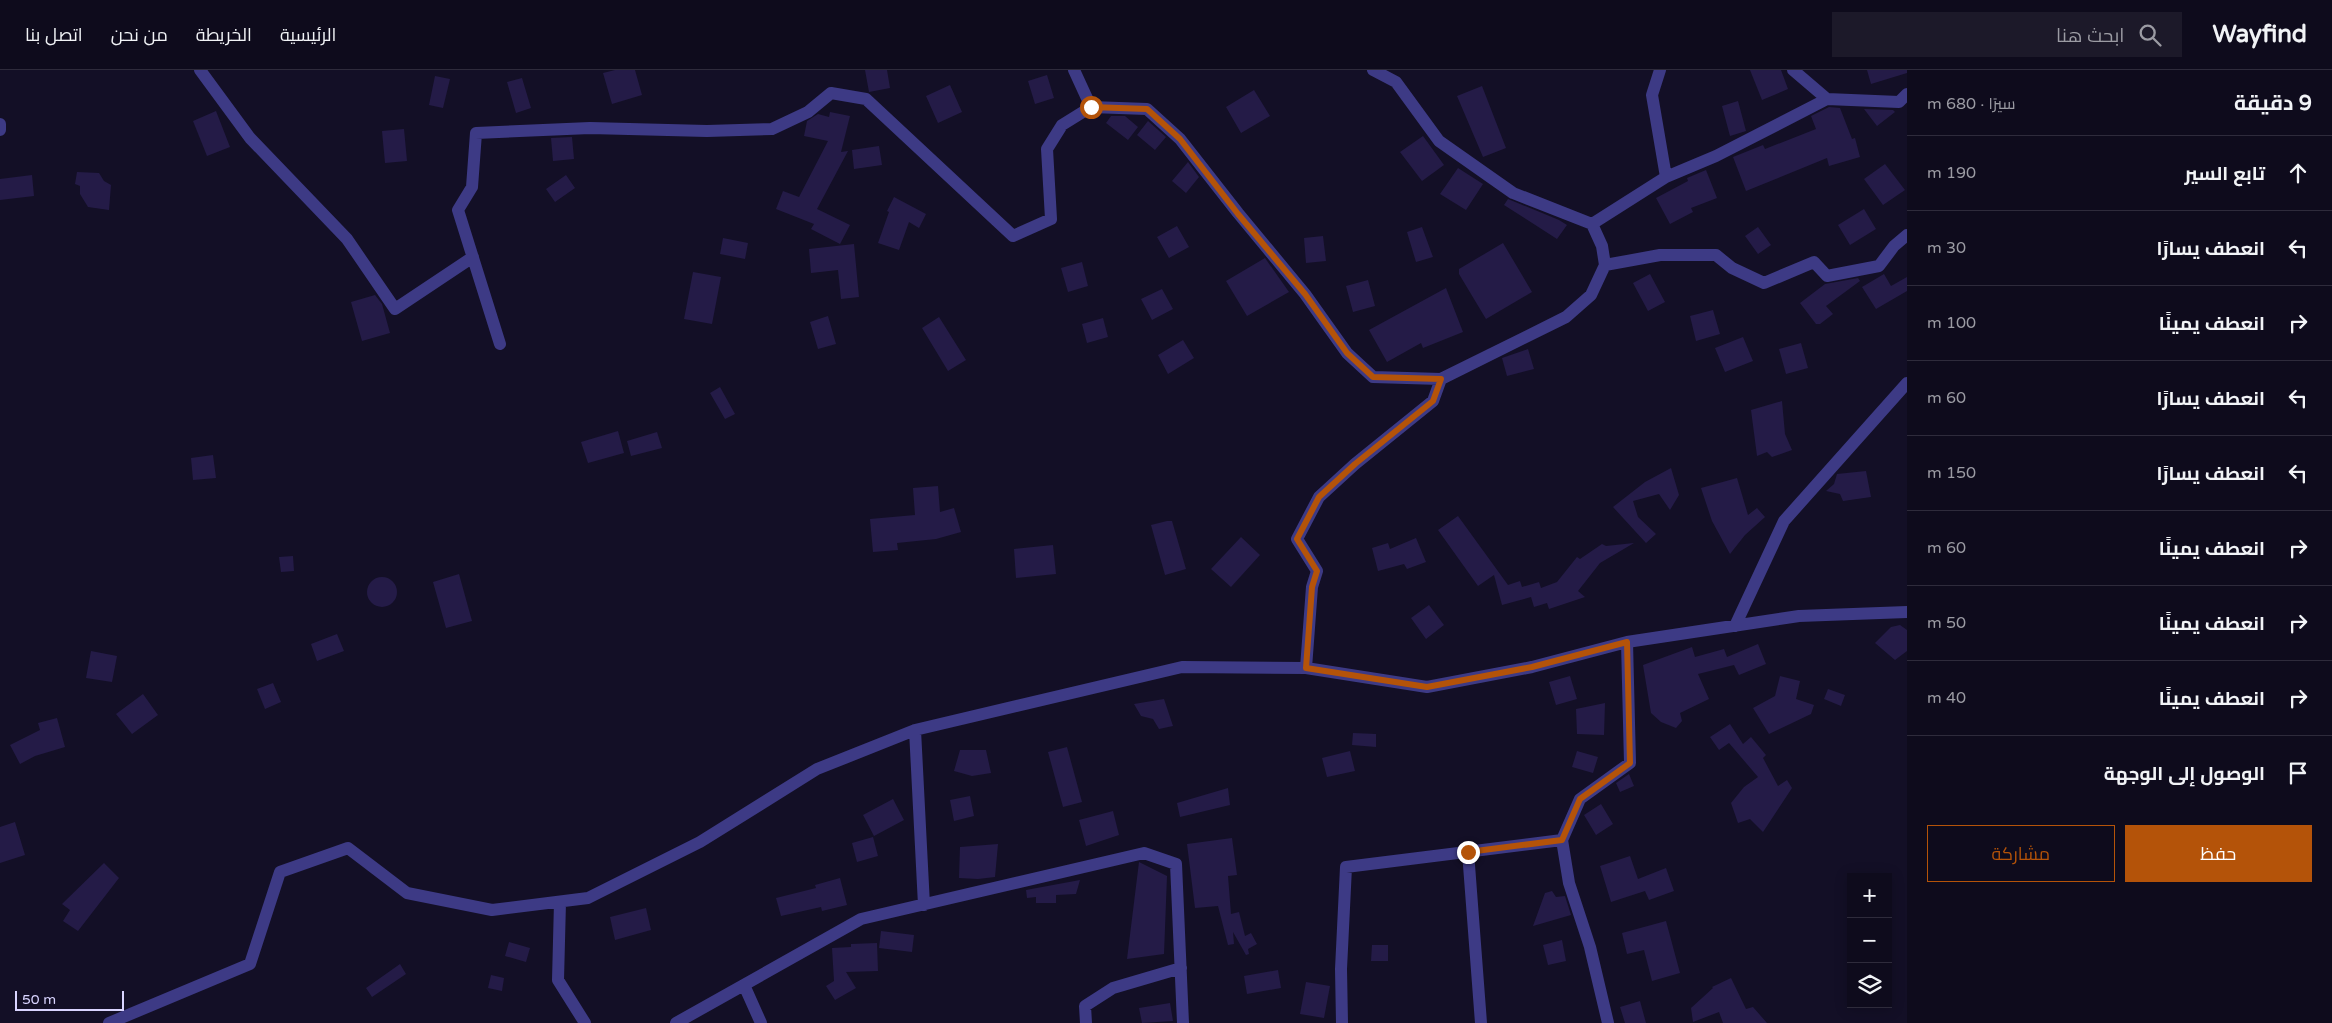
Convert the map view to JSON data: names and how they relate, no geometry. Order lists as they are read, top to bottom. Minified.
{"scale_bar":"50 m","page":{"header":"Wayfind","search":"ابحث هنا","nav":["الرئيسية","الخريطة","من نحن","اتصل بنا"],"heading":["9 دقيقة","سيرًا · 680 m"],"list":[["تابع السير","190 m"],["انعطف يسارًا","30 m"],["انعطف يمينًا","100 m"],["انعطف يسارًا","60 m"],["انعطف يسارًا","150 m"],["انعطف يمينًا","60 m"],["انعطف يمينًا","50 m"],["انعطف يمينًا","40 m"],"الوصول إلى الوجهة"],"buttons":["حفظ","مشاركة"],"map_buttons":["+","−"],"scale":"50 m"}}
